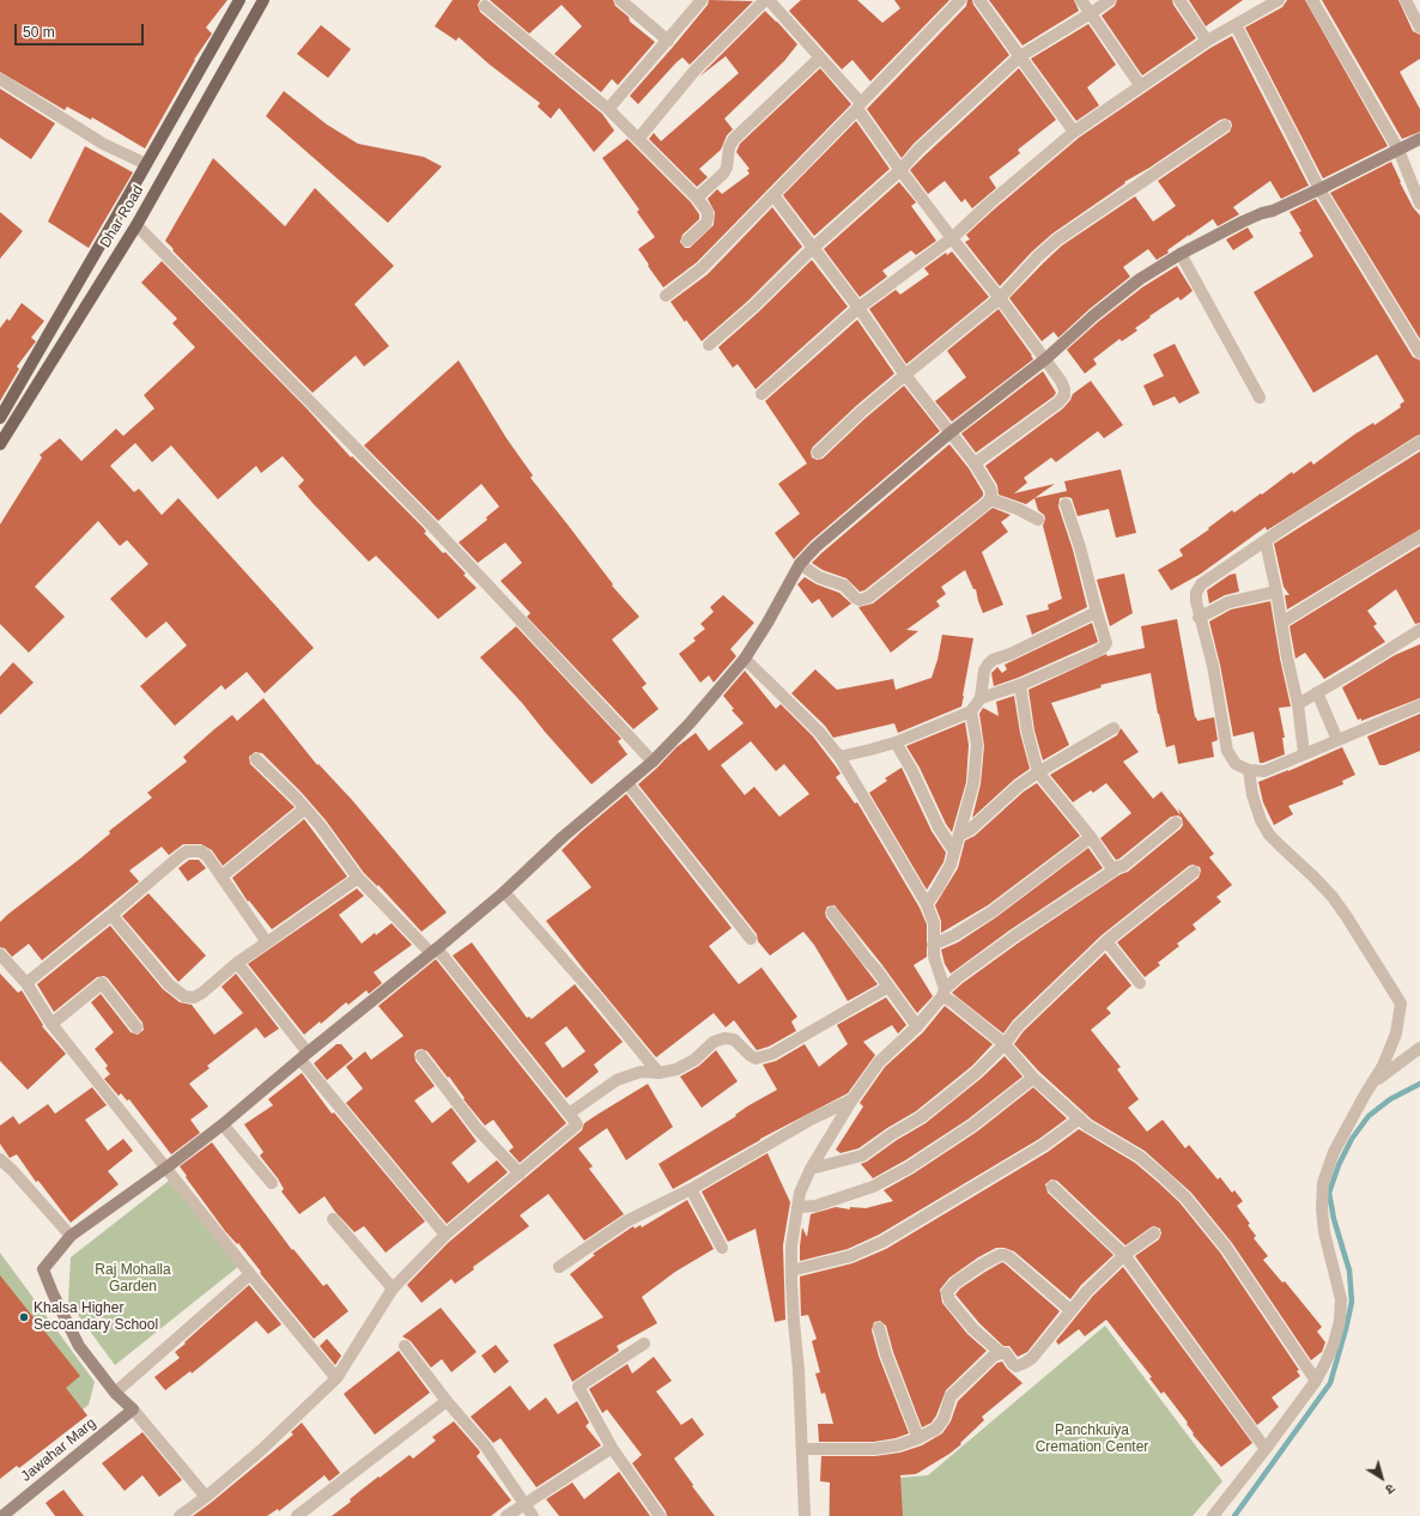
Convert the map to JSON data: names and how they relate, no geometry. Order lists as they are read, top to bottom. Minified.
{"streets":{"main road":["Dhar Road"],"street":["Jawahar Marg"]},"parks":["Raj Mohalla Garden","Panchkuiya Cremation Center"],"places":["Khalsa Higher Secoandary School"],"scale_bar":"50 m","north":"bottom right"}
